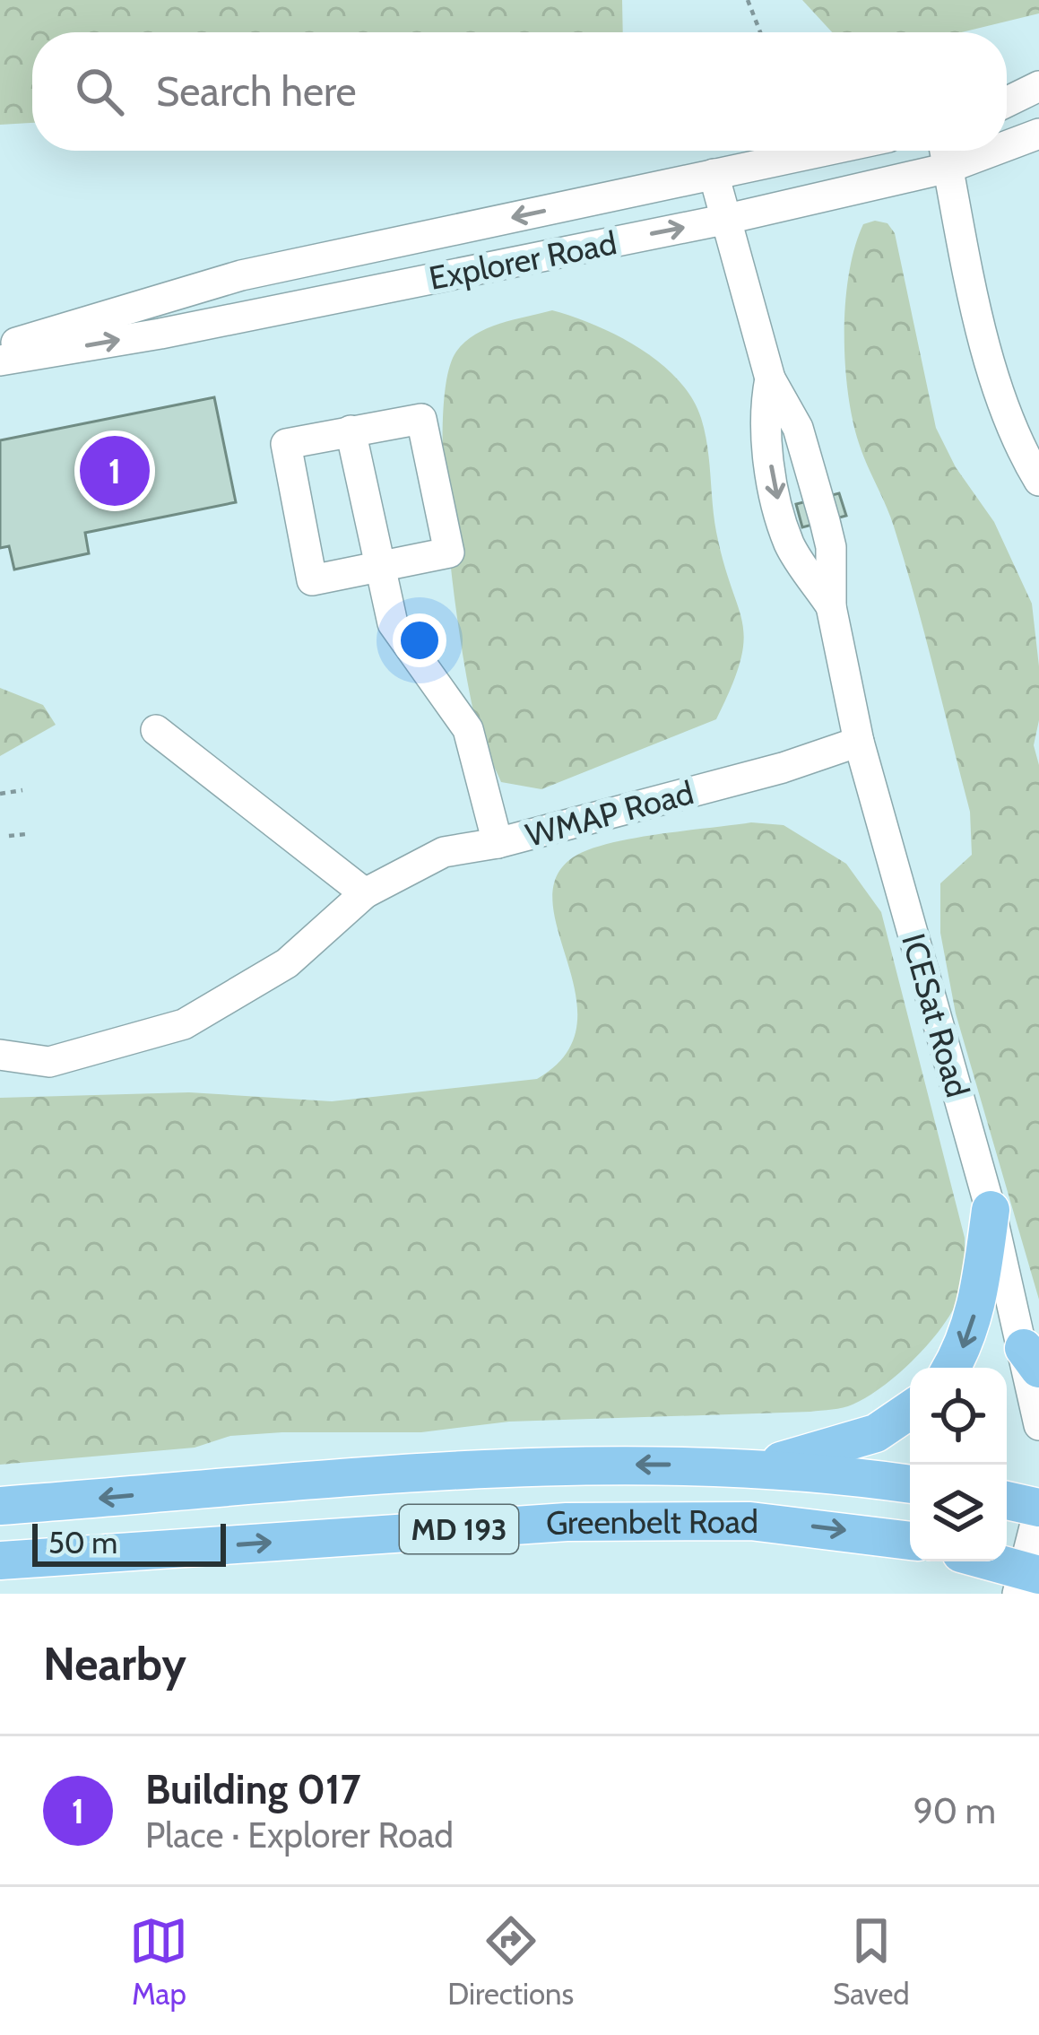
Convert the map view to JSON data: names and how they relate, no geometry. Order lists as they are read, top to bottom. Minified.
{"streets":{"main road":["Greenbelt Road","MD 193"],"street":["Explorer Road","WMAP Road","ICESat Road"]},"crossings":[["Explorer Road","ICESat Road"],["WMAP Road","ICESat Road"]],"scale_bar":"50 m","page":{"search":"Search here","pins":"1","scale":"50 m","heading":"Nearby","list":[{"mark":"1","name":"Building 017","note":"Place · Explorer Road","value":"90 m"}],"nav":["Map","Directions","Saved"]}}
